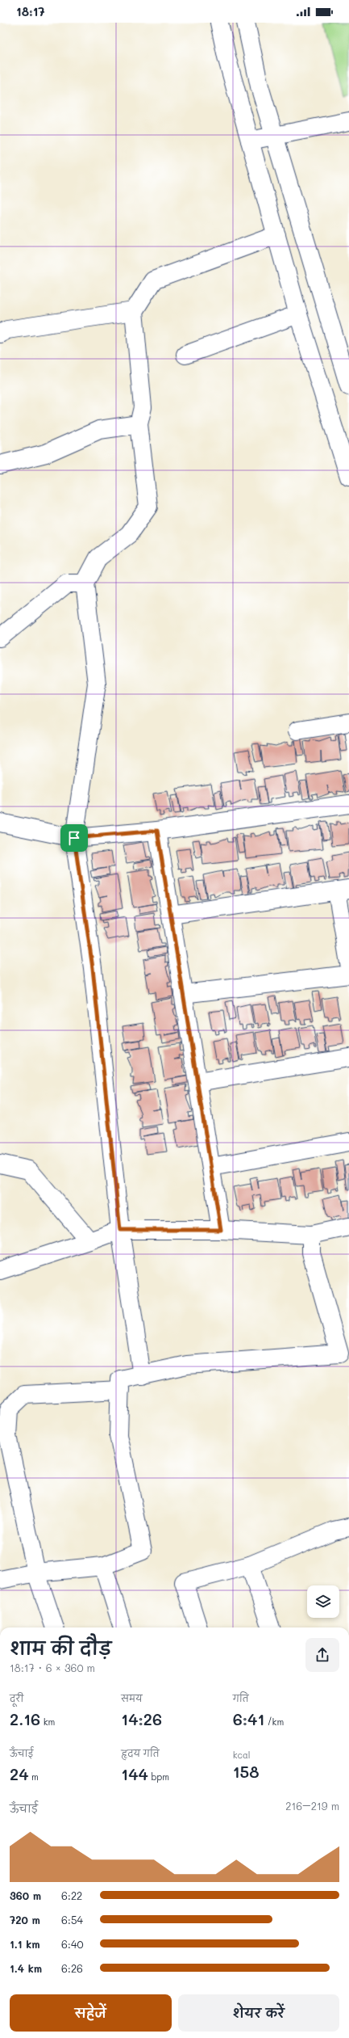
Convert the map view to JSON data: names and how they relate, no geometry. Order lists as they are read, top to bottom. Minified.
{"page":{"status":"18:17","heading":["शाम की दौड़","18:17 · 6 × 360 m"],"stats":[["दूरी","2.16 km"],["समय","14:26"],["गति","6:41 /km"],["ऊँचाई","24 m"],["हृदय गति","144 bpm"],["kcal","158"]],"chart":["ऊँचाई","216–219 m"],"list":[{"name":"360 m","note":"6:22"},{"name":"720 m","note":"6:54"},{"name":"1.1 km","note":"6:40"},{"name":"1.4 km","note":"6:26"}],"buttons":["सहेजें","शेयर करें"]}}
